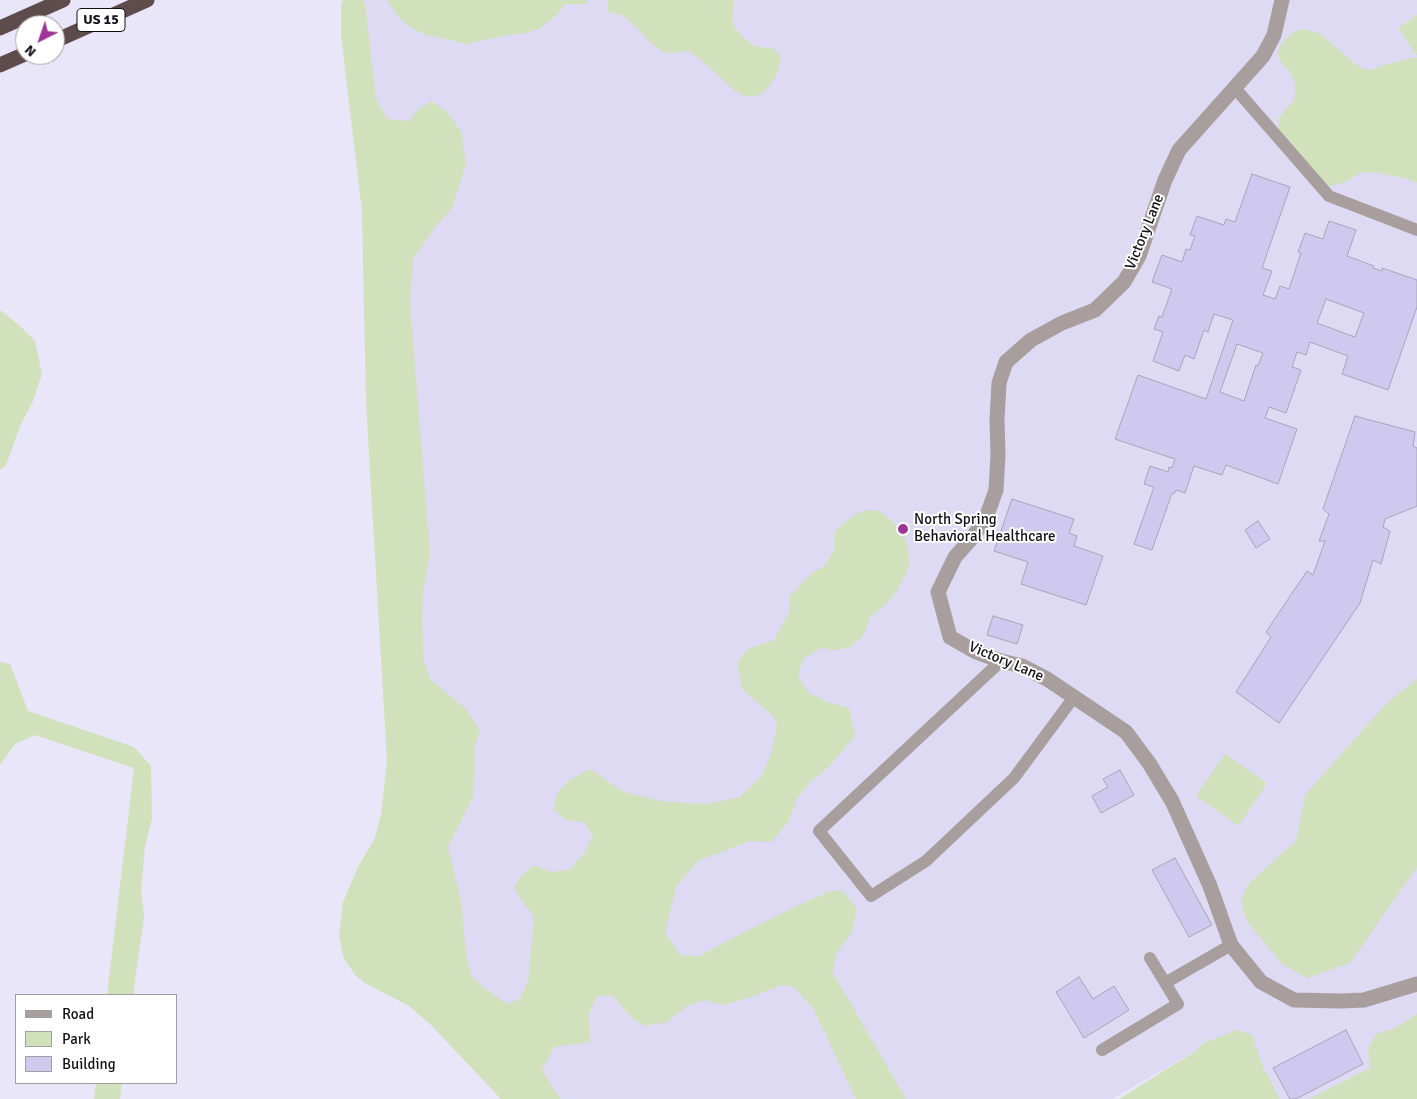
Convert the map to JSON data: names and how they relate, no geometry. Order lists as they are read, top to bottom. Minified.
{"streets":{"highway":["US 15"],"street":["Victory Lane"]},"places":["North Spring Behavioral Healthcare"],"legend":["Road","Park","Building"],"north":"bottom left"}
